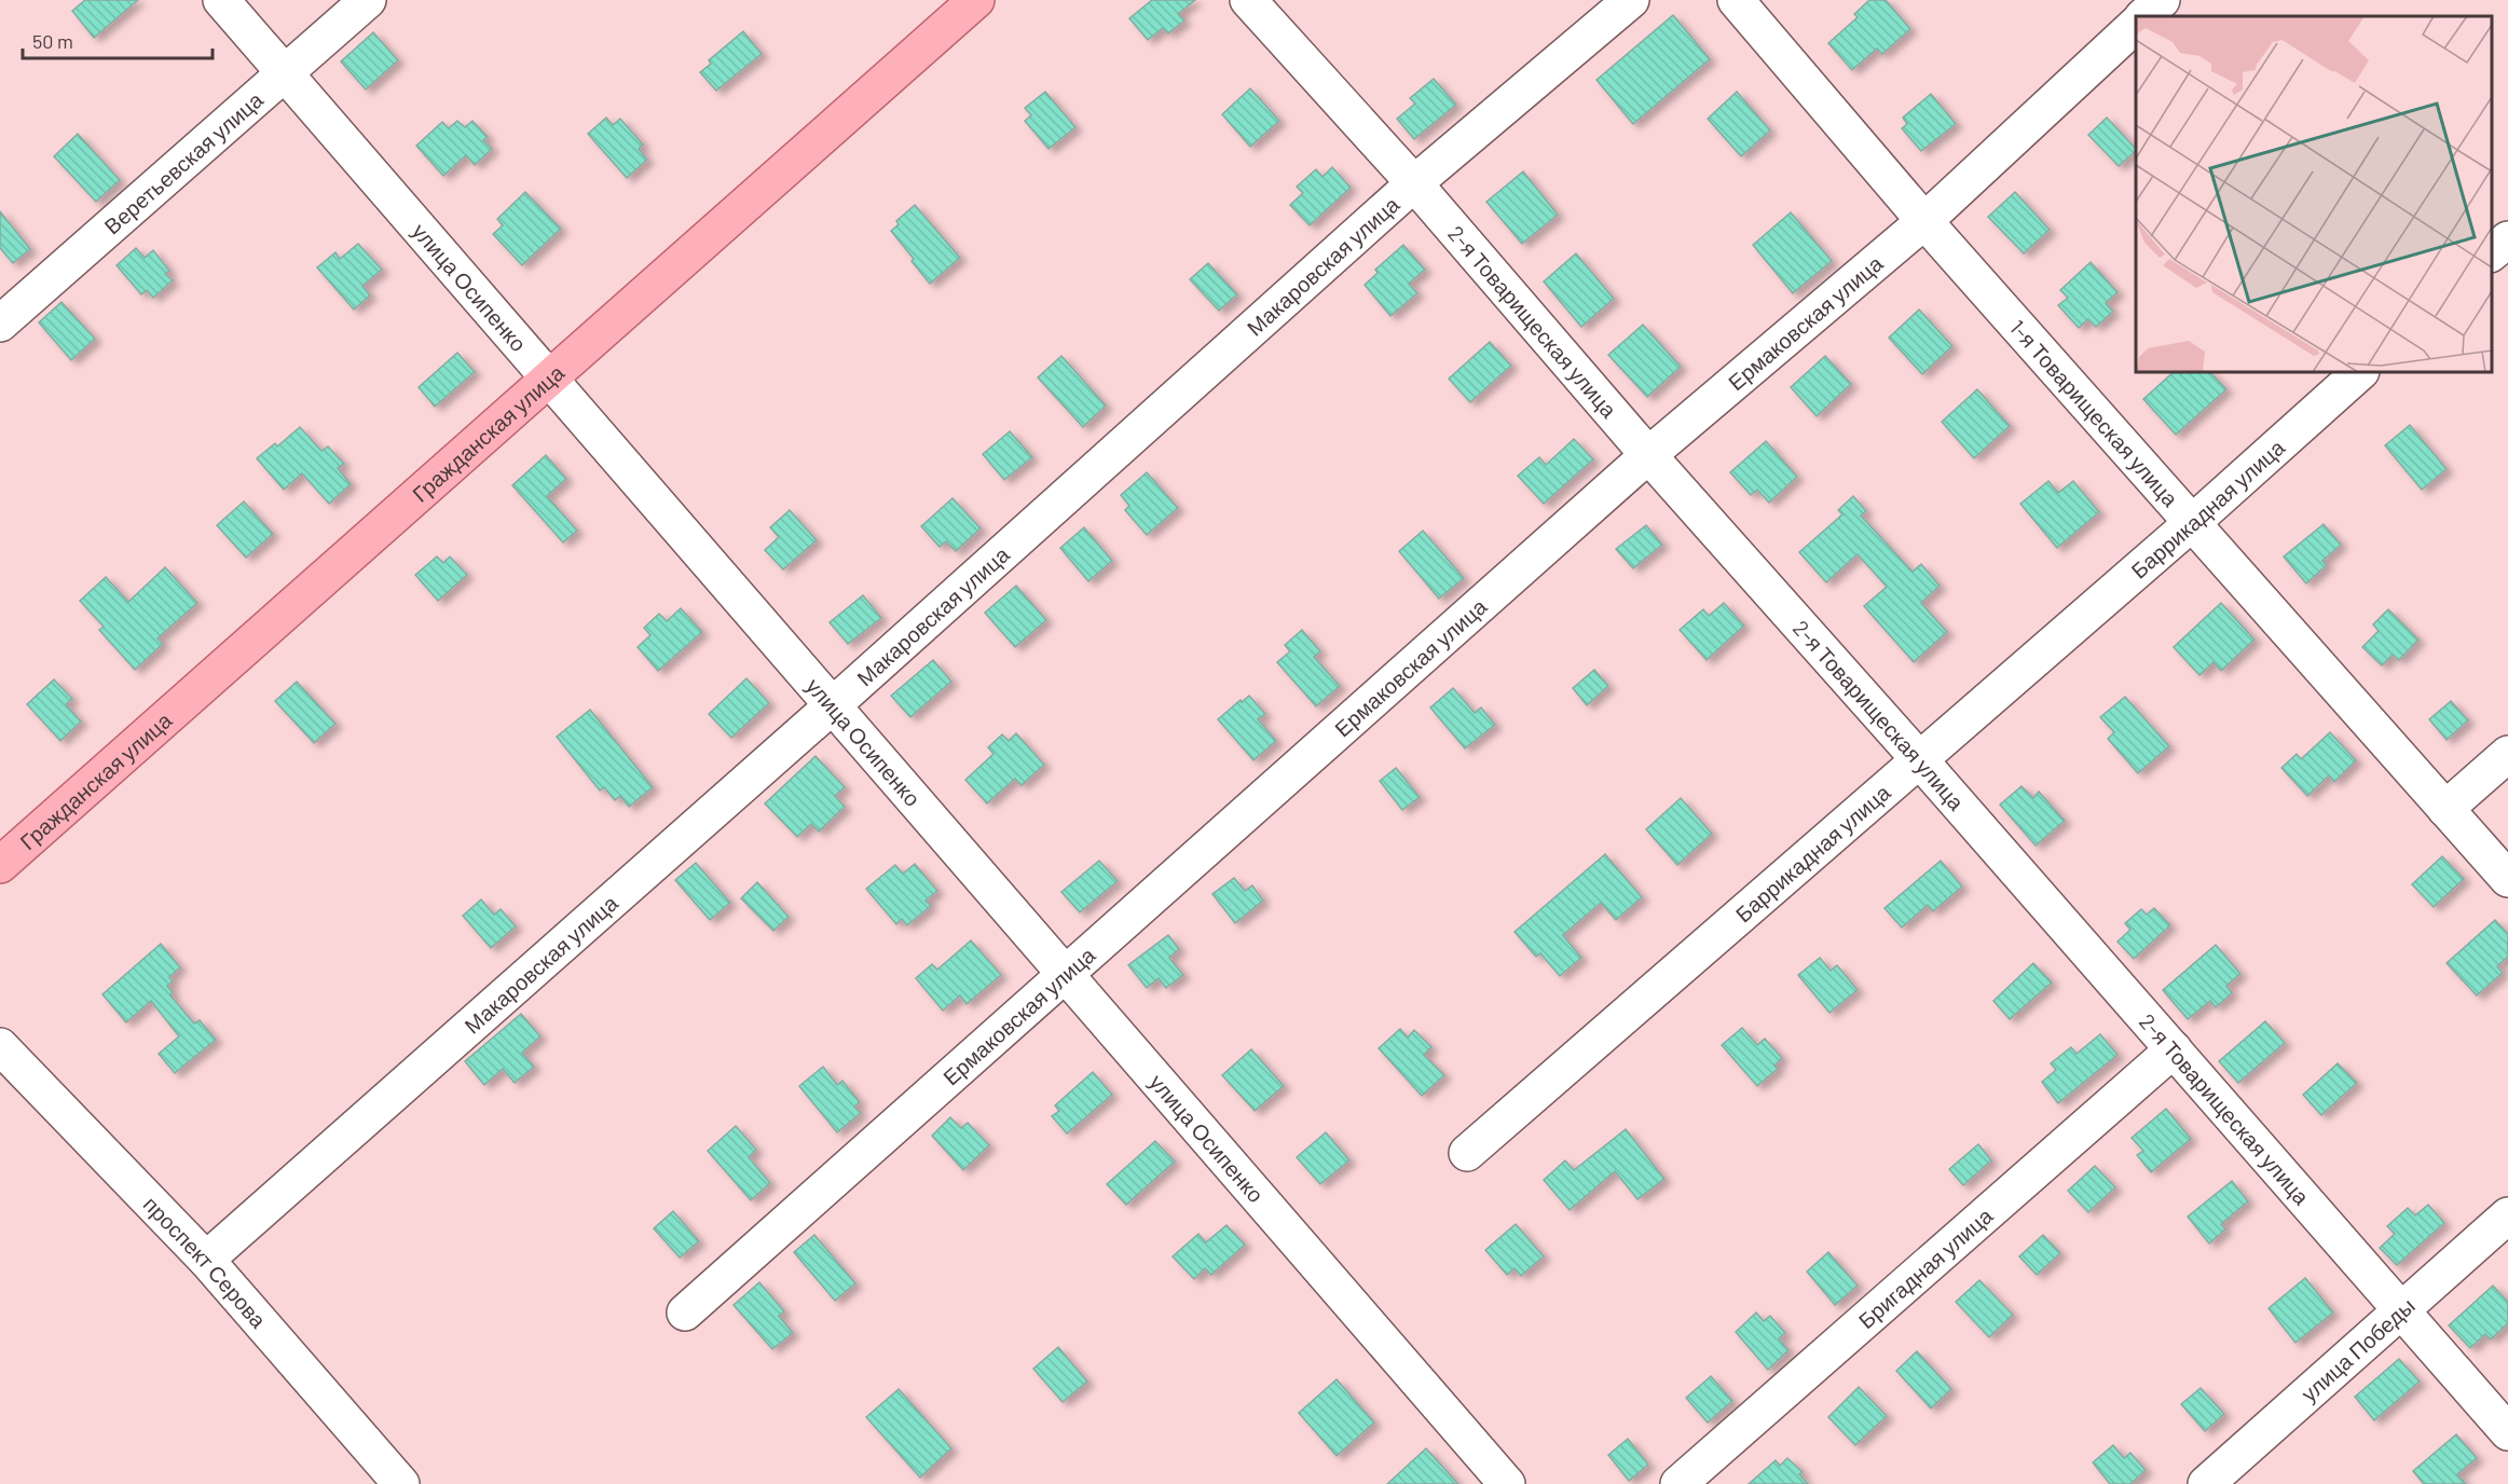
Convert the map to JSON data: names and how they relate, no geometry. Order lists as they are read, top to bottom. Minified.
{"streets":{"main road":["Гражданская улица"],"street":["Веретьевская улица","Макаровская улица","улица Осипенко","2-я Товарищеская улица","Ермаковская улица","1-я Товарищеская улица","Баррикадная улица","проспект Серова","Бригадная улица","улица Победы"]},"crossings":[["Веретьевская улица","улица Осипенко"],["Макаровская улица","улица Осипенко"],["Макаровская улица","2-я Товарищеская улица"],["Макаровская улица","проспект Серова"],["улица Осипенко","Ермаковская улица"],["улица Осипенко","Гражданская улица"],["2-я Товарищеская улица","Ермаковская улица"],["2-я Товарищеская улица","Баррикадная улица"],["2-я Товарищеская улица","Бригадная улица"],["2-я Товарищеская улица","улица Победы"],["Ермаковская улица","1-я Товарищеская улица"],["1-я Товарищеская улица","Баррикадная улица"]],"scale_bar":"50 m"}
